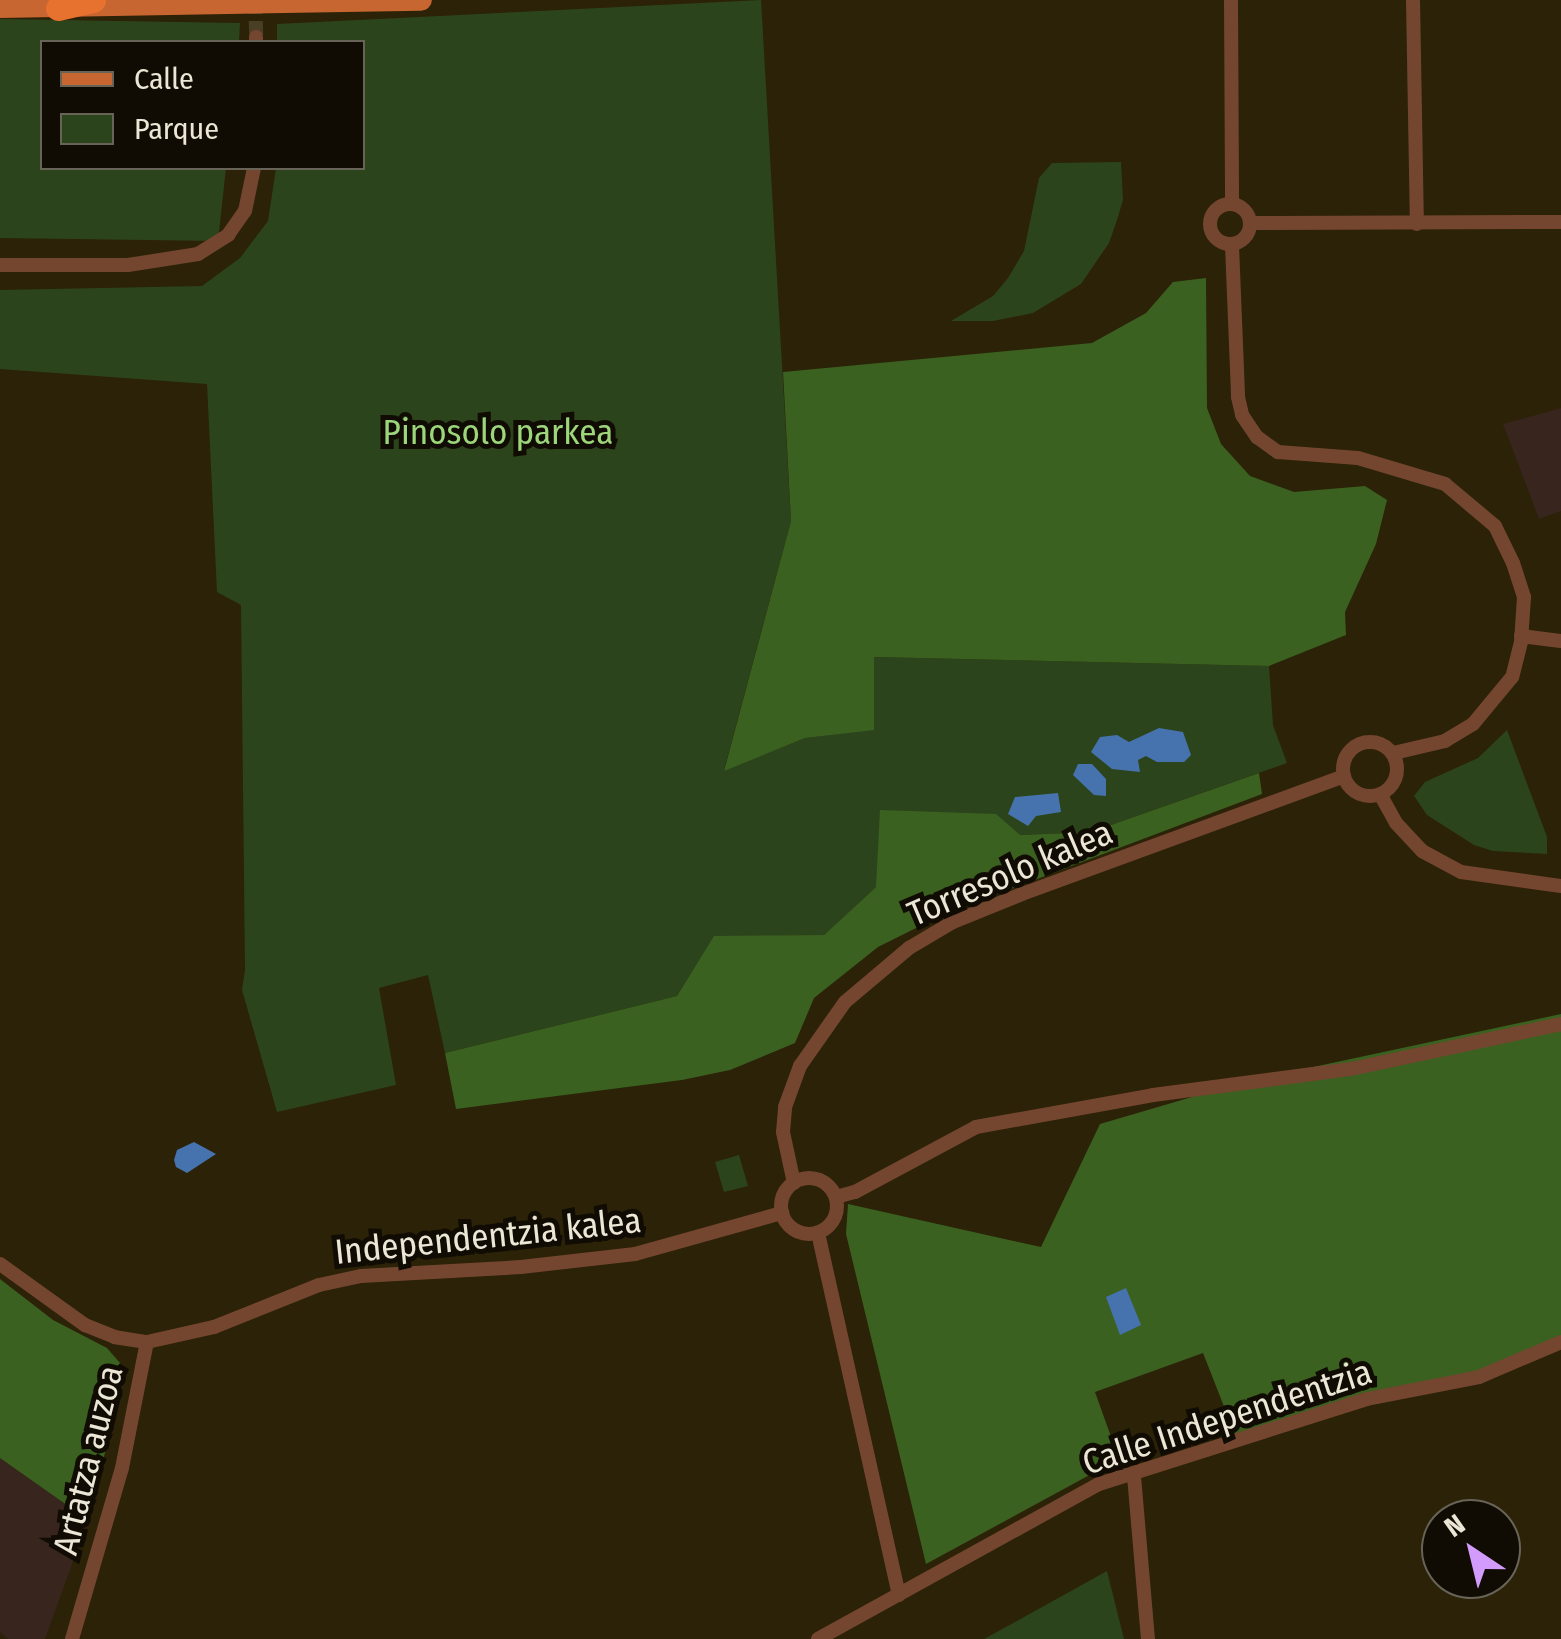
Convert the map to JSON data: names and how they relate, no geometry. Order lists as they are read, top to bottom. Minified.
{"streets":{"street":["Torresolo kalea","Independentzia kalea","Calle Independentzia","Artatza auzoa"]},"crossings":[["Torresolo kalea","Independentzia kalea"],["Independentzia kalea","Artatza auzoa"]],"parks":["Pinosolo parkea"],"legend":["Calle","Parque"],"north":"top left"}
